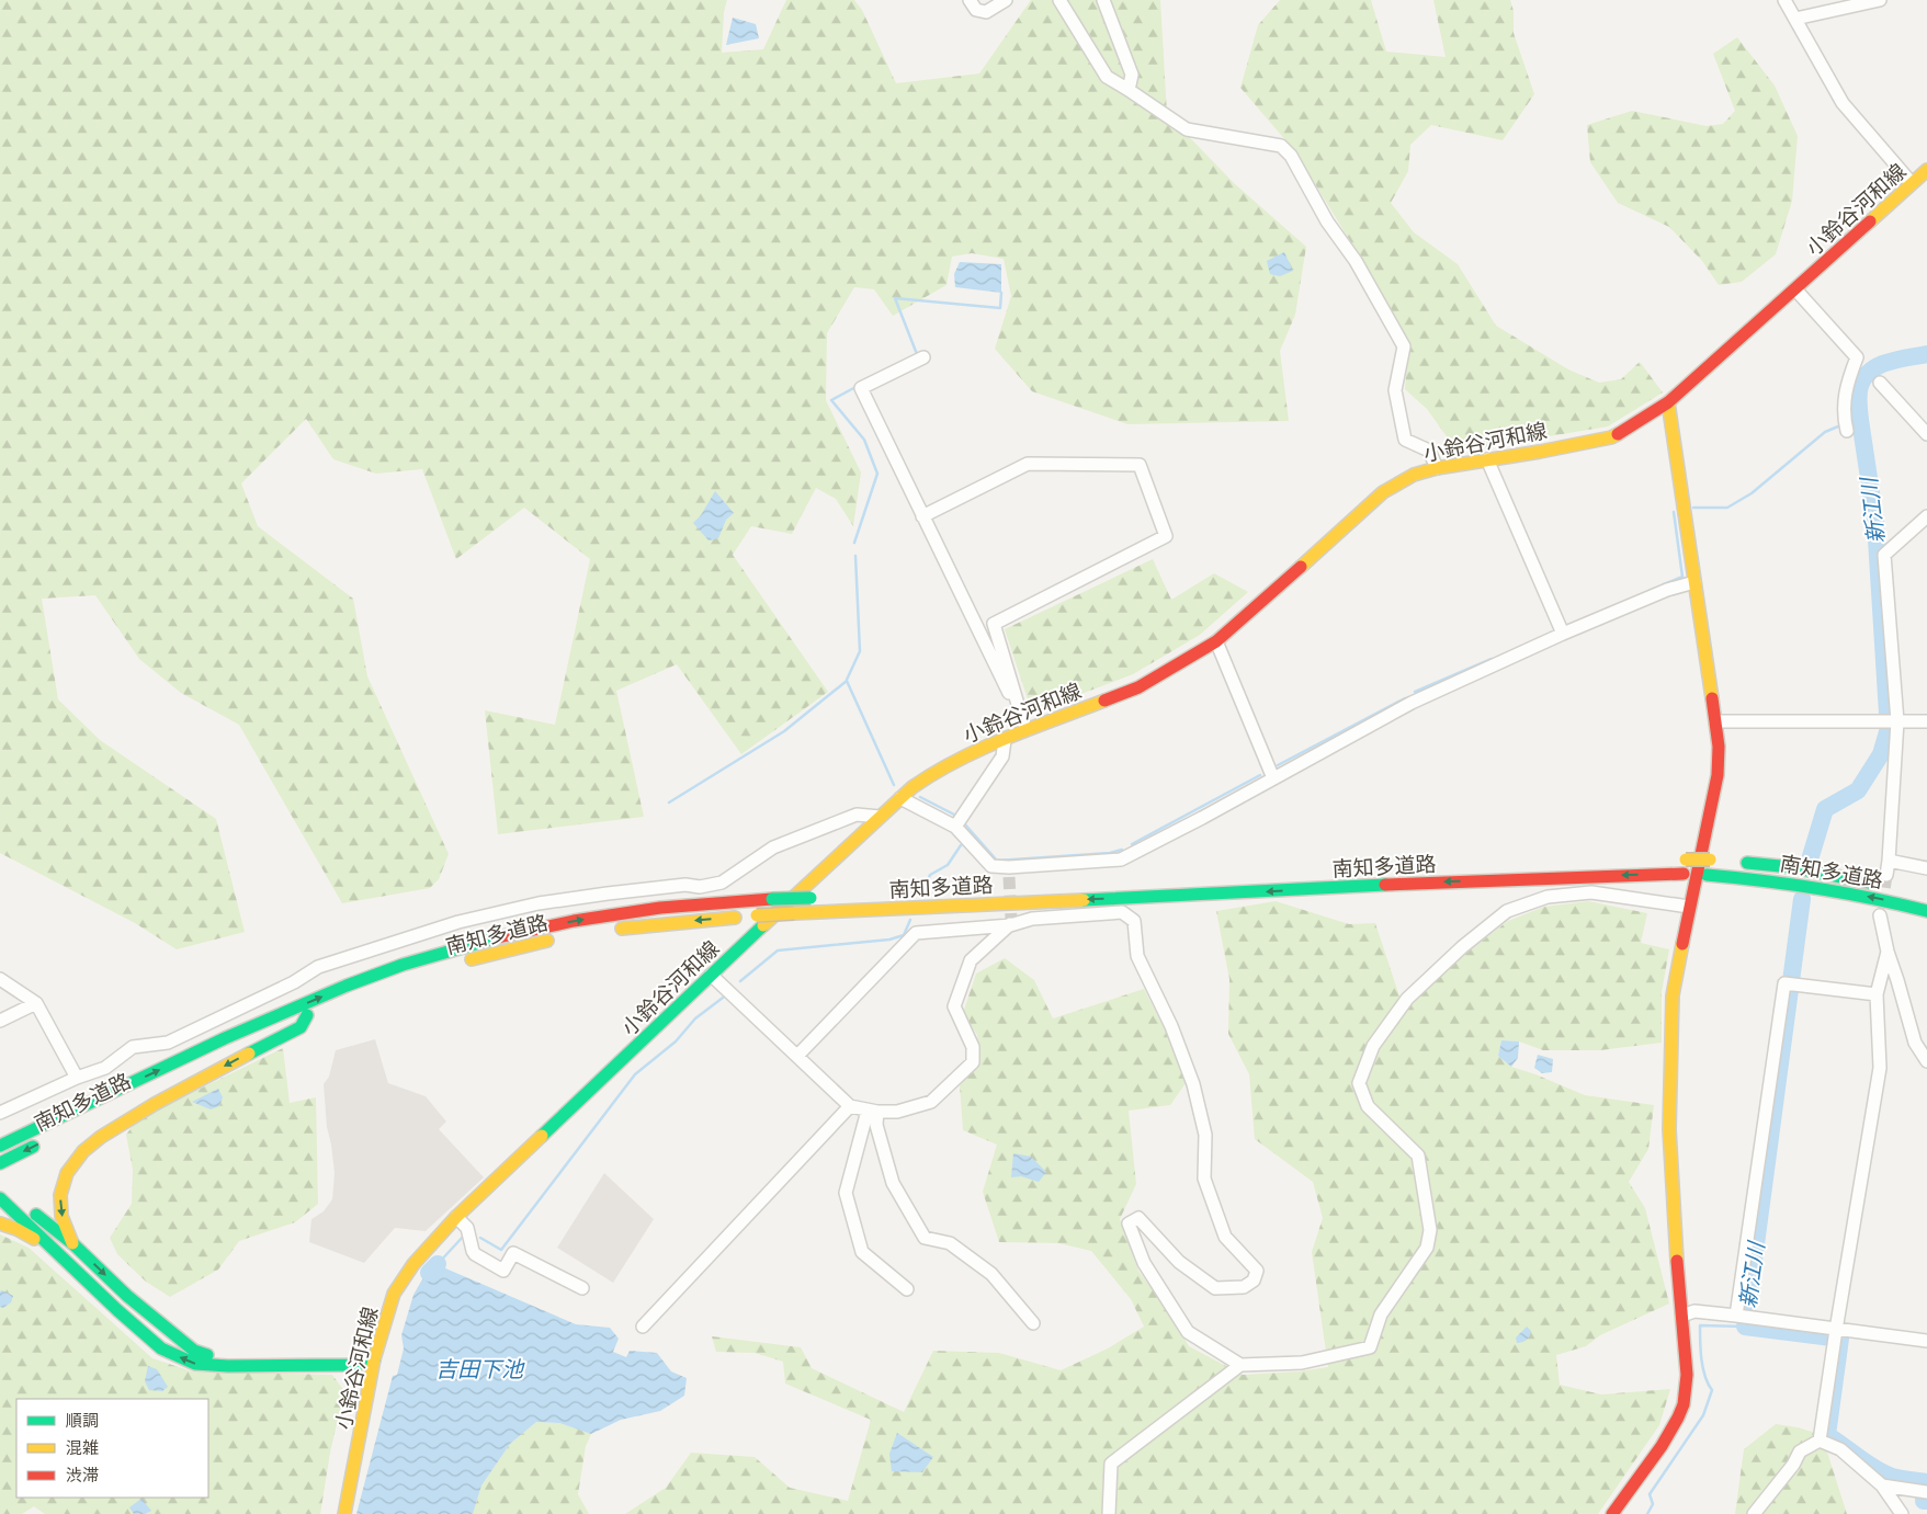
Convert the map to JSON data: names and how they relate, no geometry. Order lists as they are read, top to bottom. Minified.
{"streets":{"main road":["小鈴谷河和線","南知多道路"]},"water":["新江川","吉田下池"],"legend":["順調","混雑","渋滞"]}
